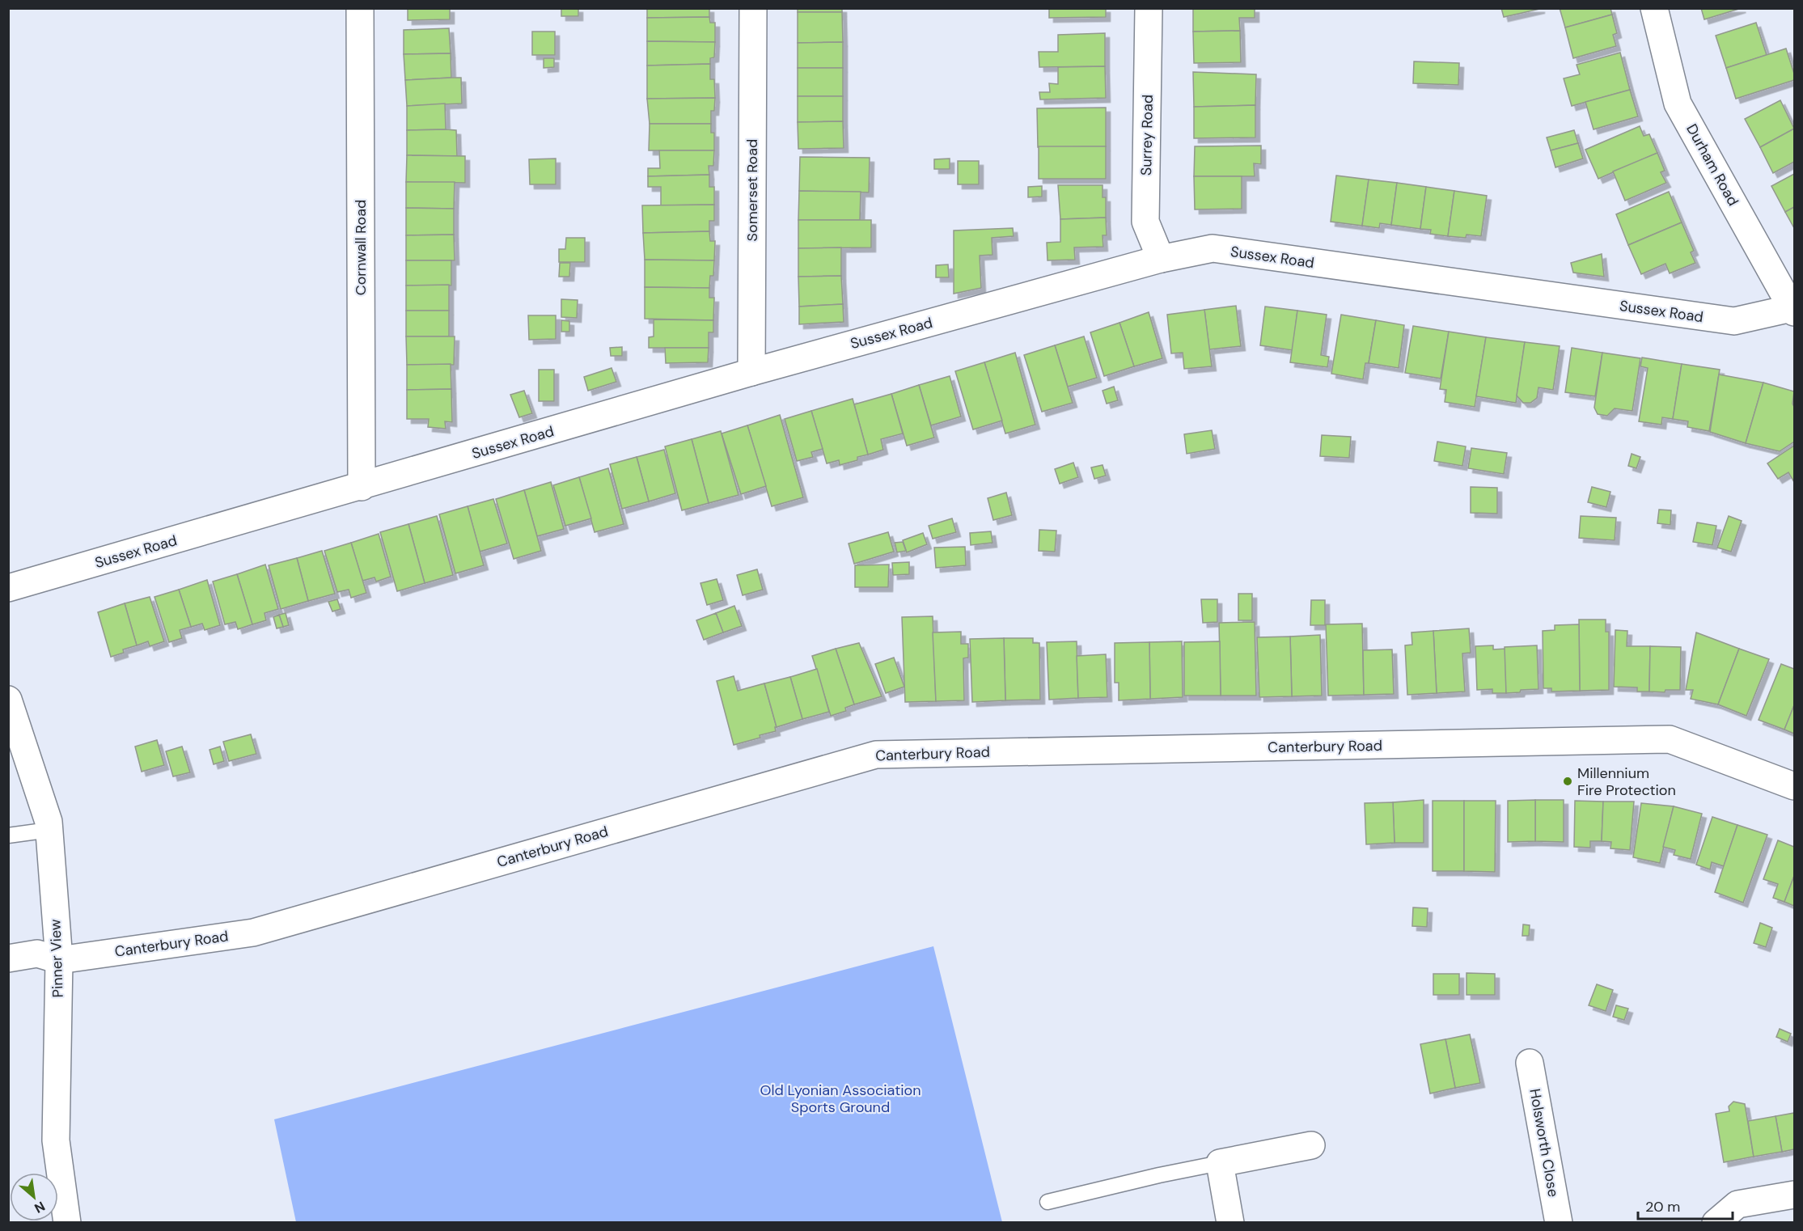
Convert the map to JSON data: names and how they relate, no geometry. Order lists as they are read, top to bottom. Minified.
{"streets":{"street":["Surrey Road","Durham Road","Somerset Road","Cornwall Road","Sussex Road","Canterbury Road","Pinner View","Holsworth Close"]},"crossings":[["Surrey Road","Sussex Road"],["Durham Road","Sussex Road"],["Somerset Road","Sussex Road"],["Cornwall Road","Sussex Road"],["Canterbury Road","Pinner View"]],"parks":["Old Lyonian Association Sports Ground"],"places":["Millennium Fire Protection"],"scale_bar":"20 m","north":"bottom right"}
